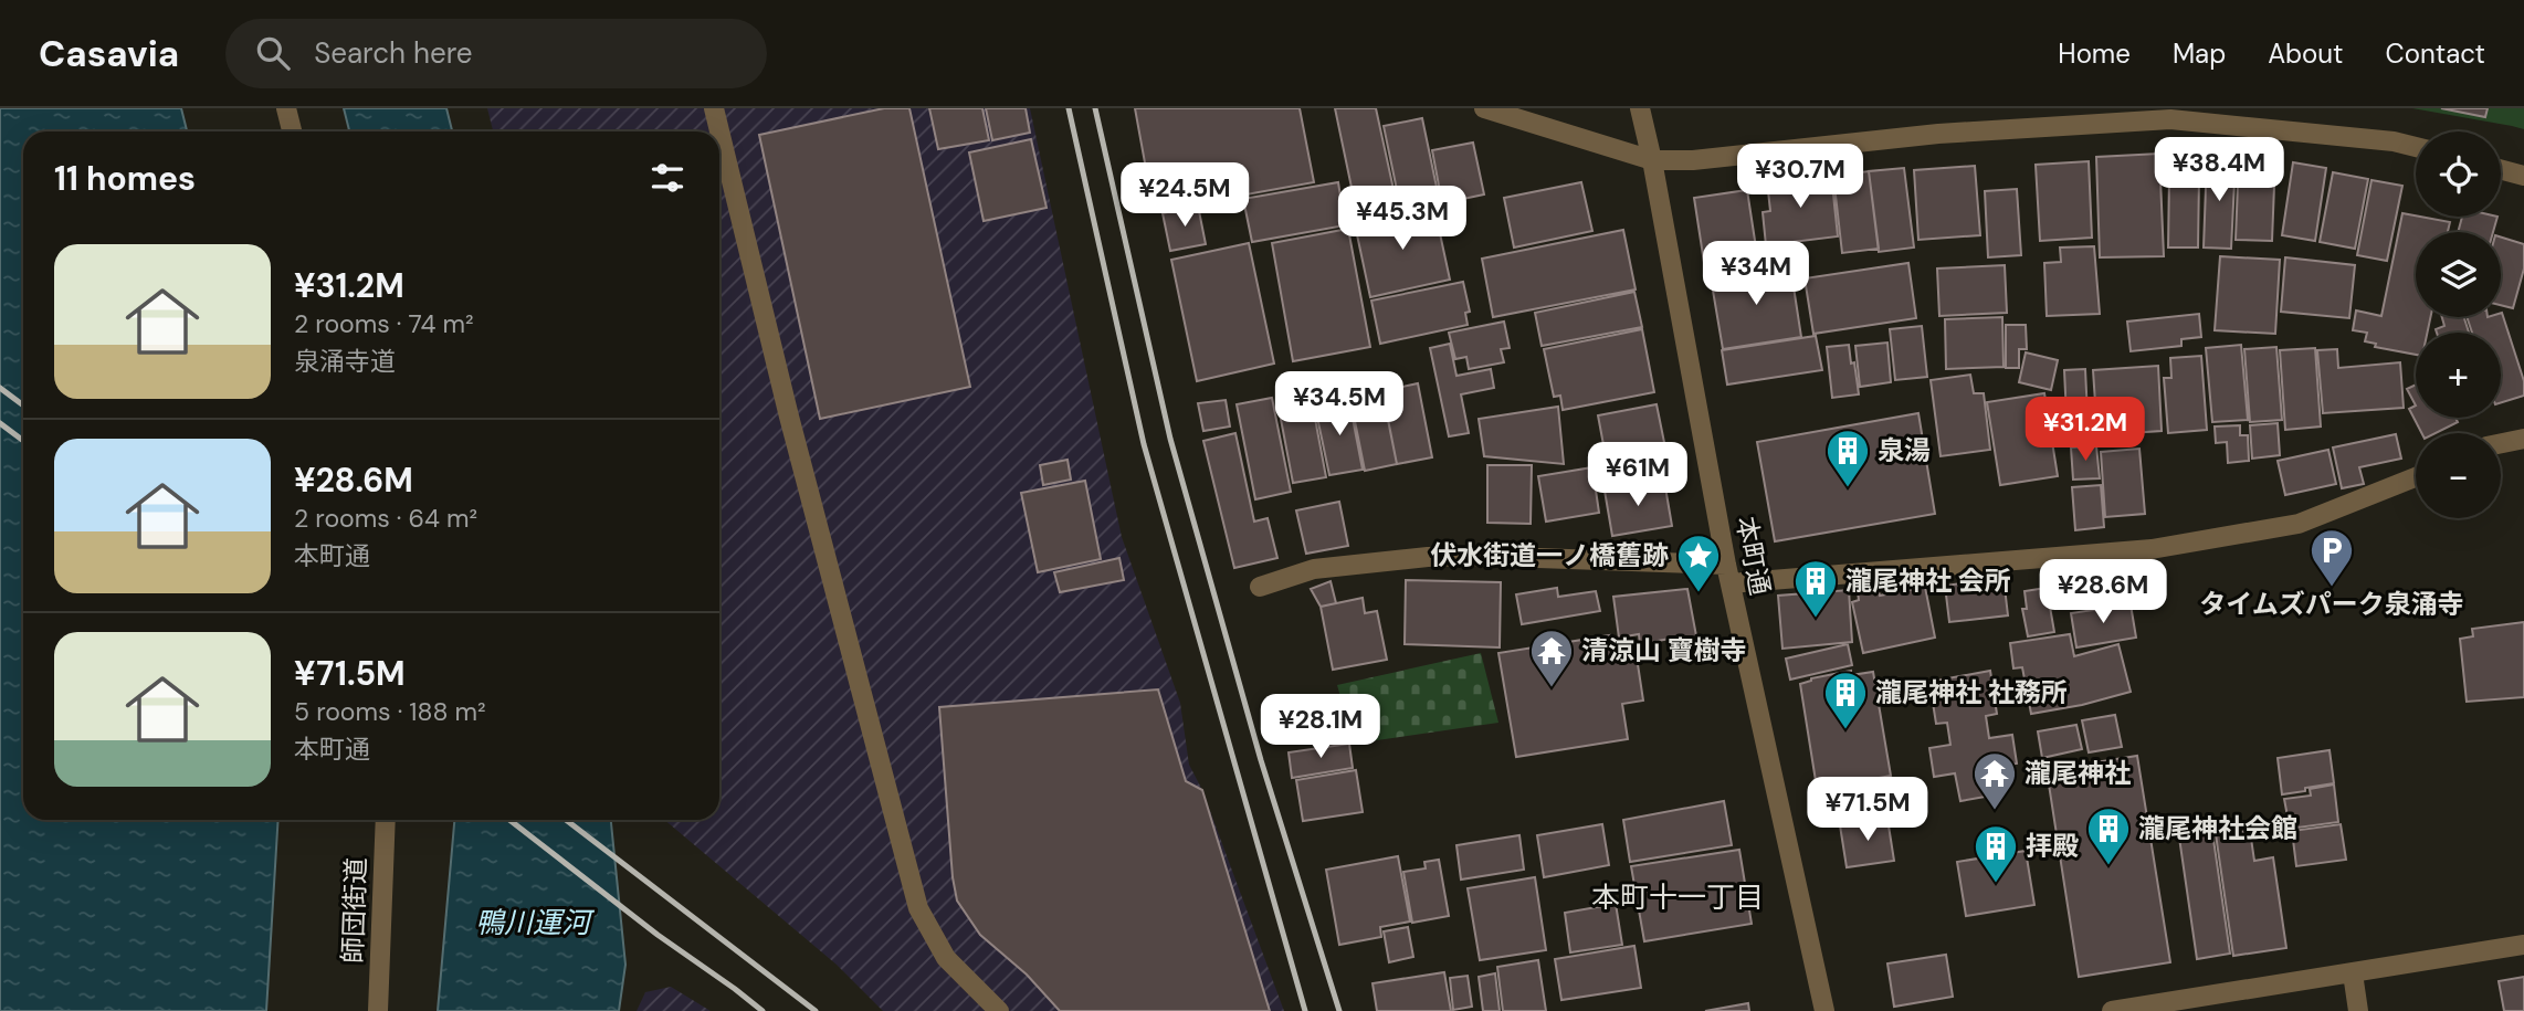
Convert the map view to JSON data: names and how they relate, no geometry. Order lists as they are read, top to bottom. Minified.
{"streets":{"street":["本町通","師団街道"]},"districts":["本町十一丁目"],"water":["鴨川運河"],"places":{"building":["泉湯","瀧尾神社 会所","瀧尾神社 社務所","瀧尾神社会館","拝殿"],"parking":["タイムズパーク泉涌寺"],"place":["伏水街道一ノ橋舊跡"],"temple":["清涼山 寶樹寺","瀧尾神社"]},"page":{"header":"Casavia","search":"Search here","nav":["Home","Map","About","Contact"],"map_buttons":["+","−"],"heading":"11 homes","price":["¥38.4M","¥30.7M","¥24.5M","¥45.3M","¥34M","¥34.5M","¥31.2M","¥61M","¥28.6M","¥28.1M","¥71.5M"],"list":[{"name":"¥31.2M","note":"2 rooms · 74 m² · 泉涌寺道"},{"name":"¥28.6M","note":"2 rooms · 64 m² · 本町通"},{"name":"¥71.5M","note":"5 rooms · 188 m² · 本町通"}]}}
